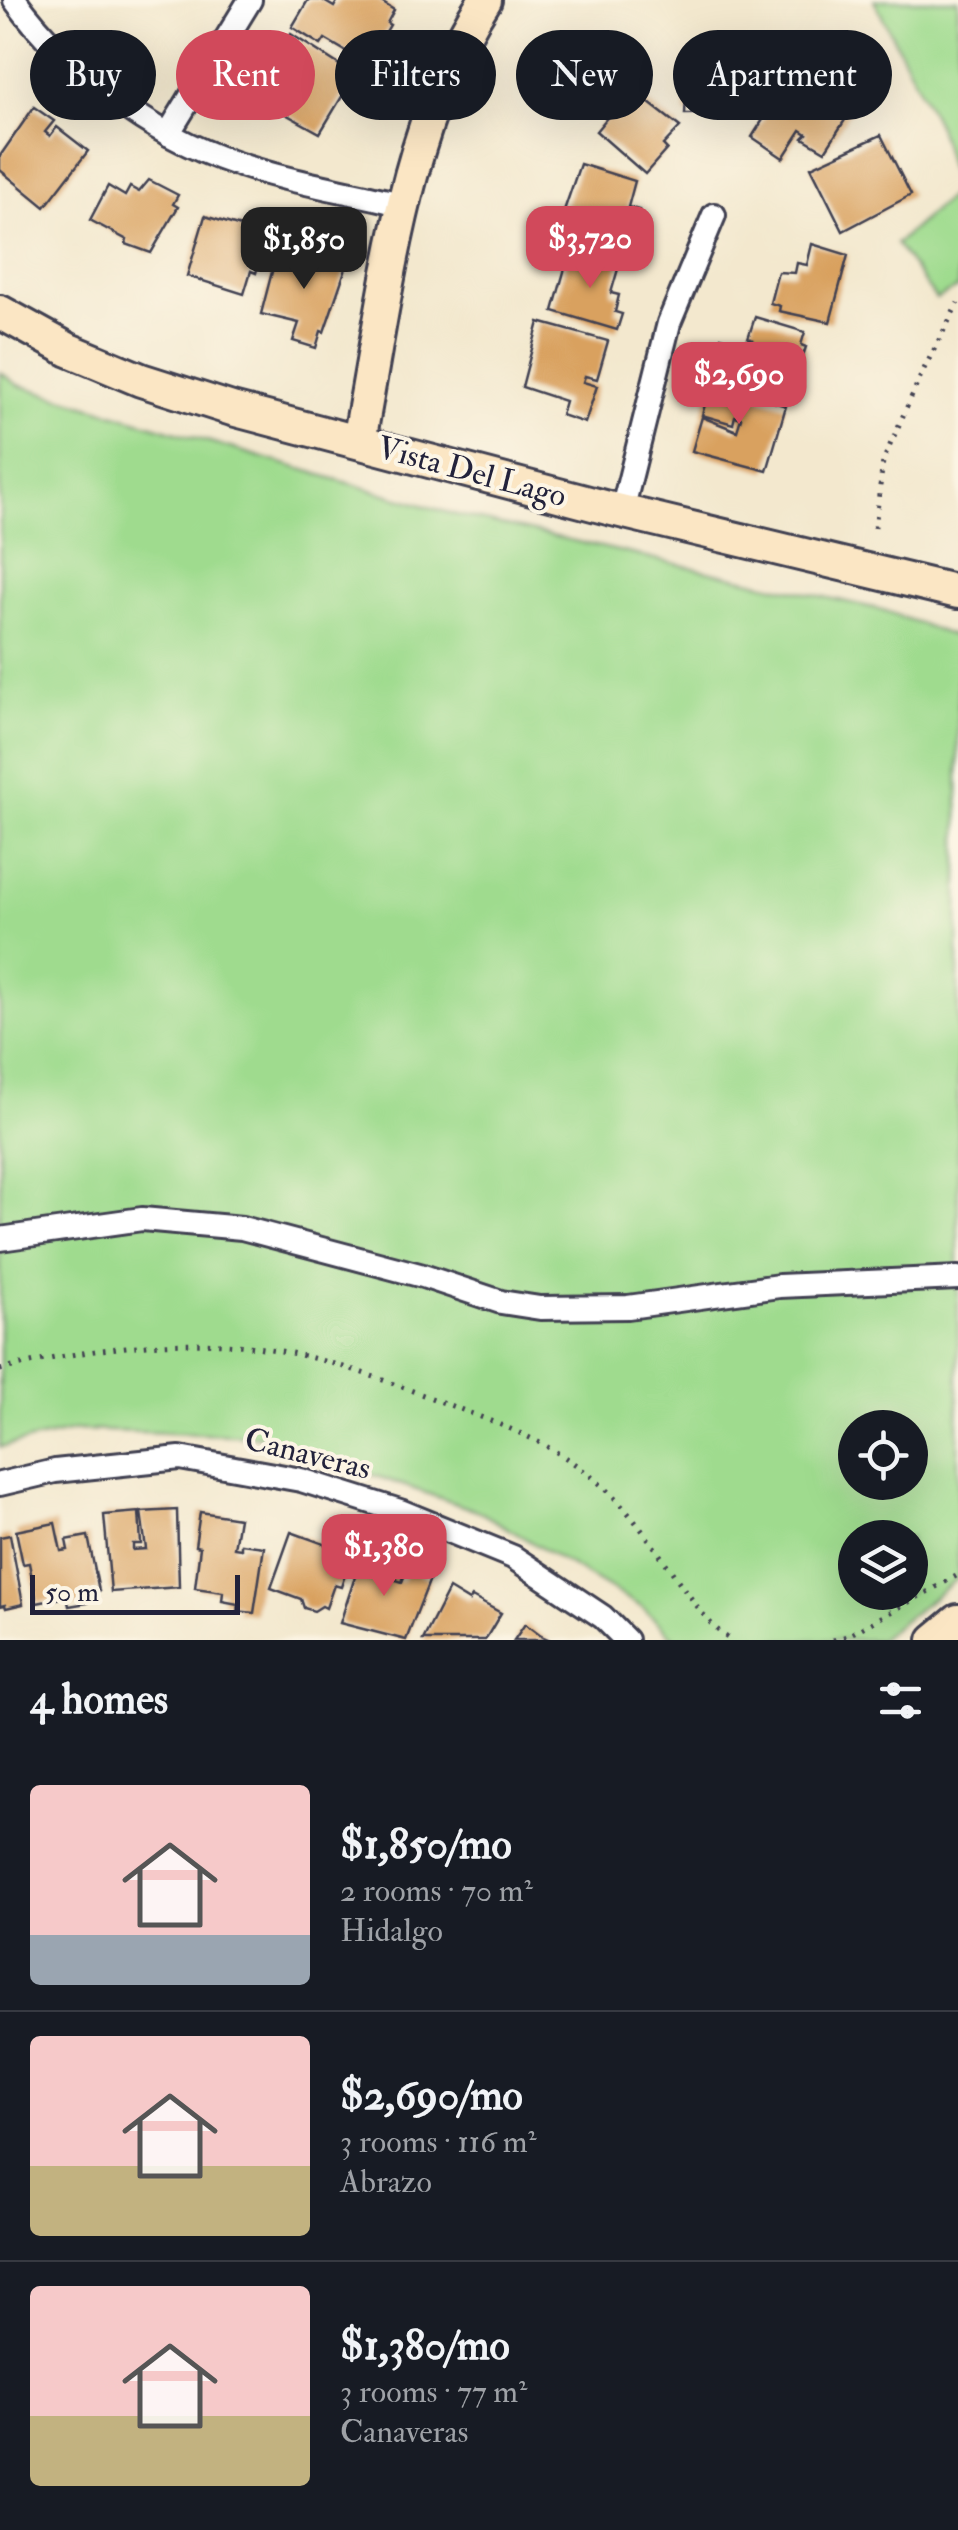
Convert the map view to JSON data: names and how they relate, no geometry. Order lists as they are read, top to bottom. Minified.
{"streets":{"street":["Vista Del Lago","Canaveras"]},"scale_bar":"50 m","page":{"chip":["Buy","Rent","Filters","New","Apartment"],"price":["$3,720","$1,850","$2,690","$1,380"],"scale":"50 m","heading":"4 homes","list":[{"name":"$1,850/mo","note":"2 rooms · 70 m² · Hidalgo"},{"name":"$2,690/mo","note":"3 rooms · 116 m² · Abrazo"},{"name":"$1,380/mo","note":"3 rooms · 77 m² · Canaveras"}]}}
